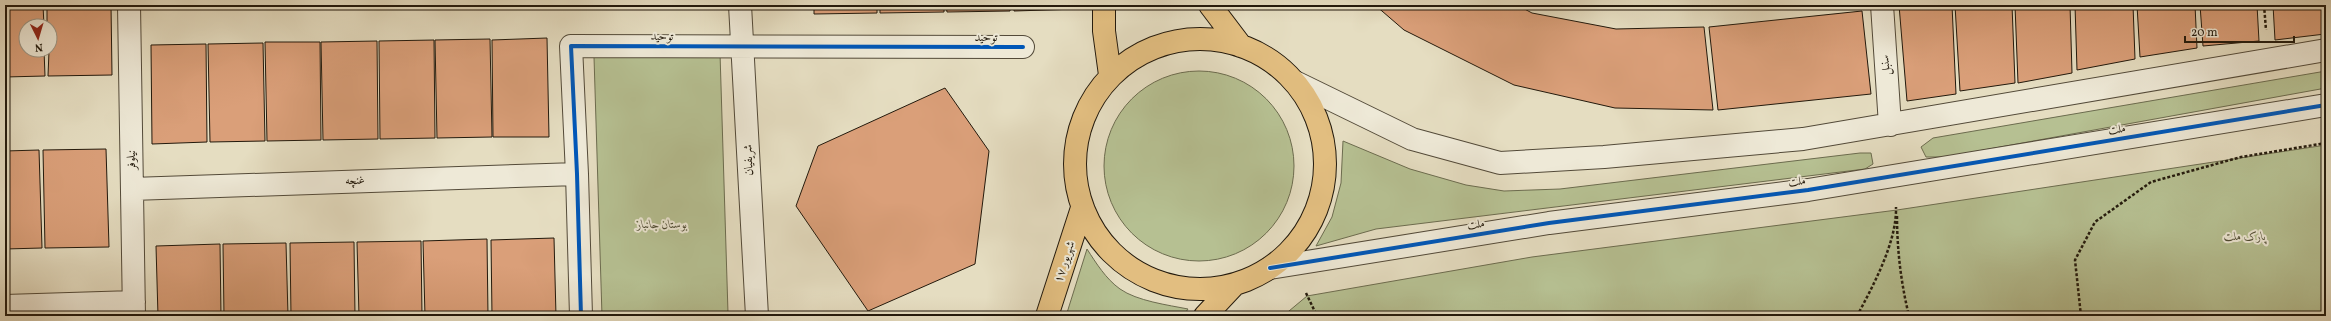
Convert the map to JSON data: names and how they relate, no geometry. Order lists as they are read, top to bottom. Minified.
{"streets":{"main road":["۱۷ شهریور"],"street":["توحید","سنبل","ملت","نیلوفر","شریفیان","غنچه"]},"crossings":[["توحید","شریفیان"],["توحید","غنچه"],["نیلوفر","غنچه"]],"parks":["بوستان جانباز","پارک ملت"],"scale_bar":"20 m","north":"bottom"}
